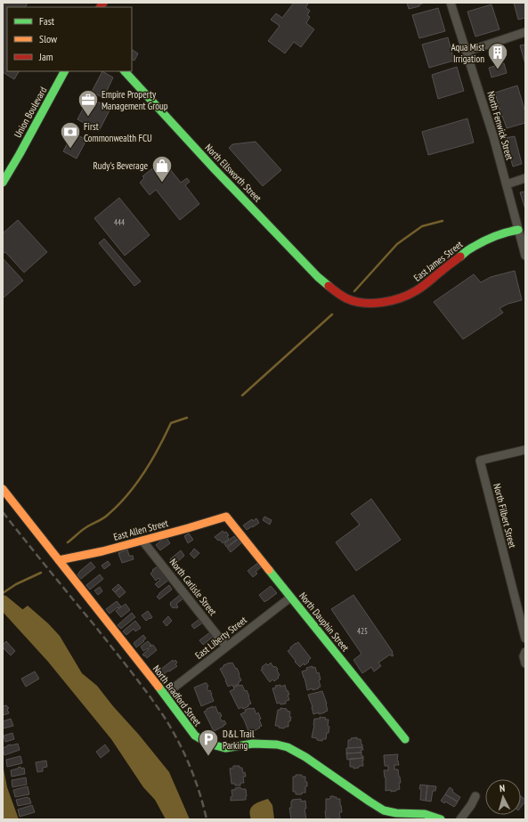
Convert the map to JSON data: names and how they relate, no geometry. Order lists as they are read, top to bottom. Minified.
{"streets":{"street":["Union Boulevard","North Fenwick Street","North Ellsworth Street","East James Street","North Filbert Street","East Allen Street","North Carlisle Street","North Dauphin Street","East Liberty Street","North Bradford Street"]},"crossings":[["North Fenwick Street","East James Street"],["North Ellsworth Street","East James Street"],["East Allen Street","North Carlisle Street"],["East Allen Street","North Dauphin Street"],["East Allen Street","North Bradford Street"],["North Carlisle Street","East Liberty Street"],["North Dauphin Street","East Liberty Street"],["East Liberty Street","North Bradford Street"]],"places":{"building":["Aqua Mist Irrigation"],"office":["Empire Property Management Group"],"bank":["First Commonwealth FCU"],"shop":["Rudy's Beverage"],"parking":["D&L Trail Parking"]},"house_numbers":["444","425"],"legend":["Fast","Slow","Jam"],"north":"top"}
